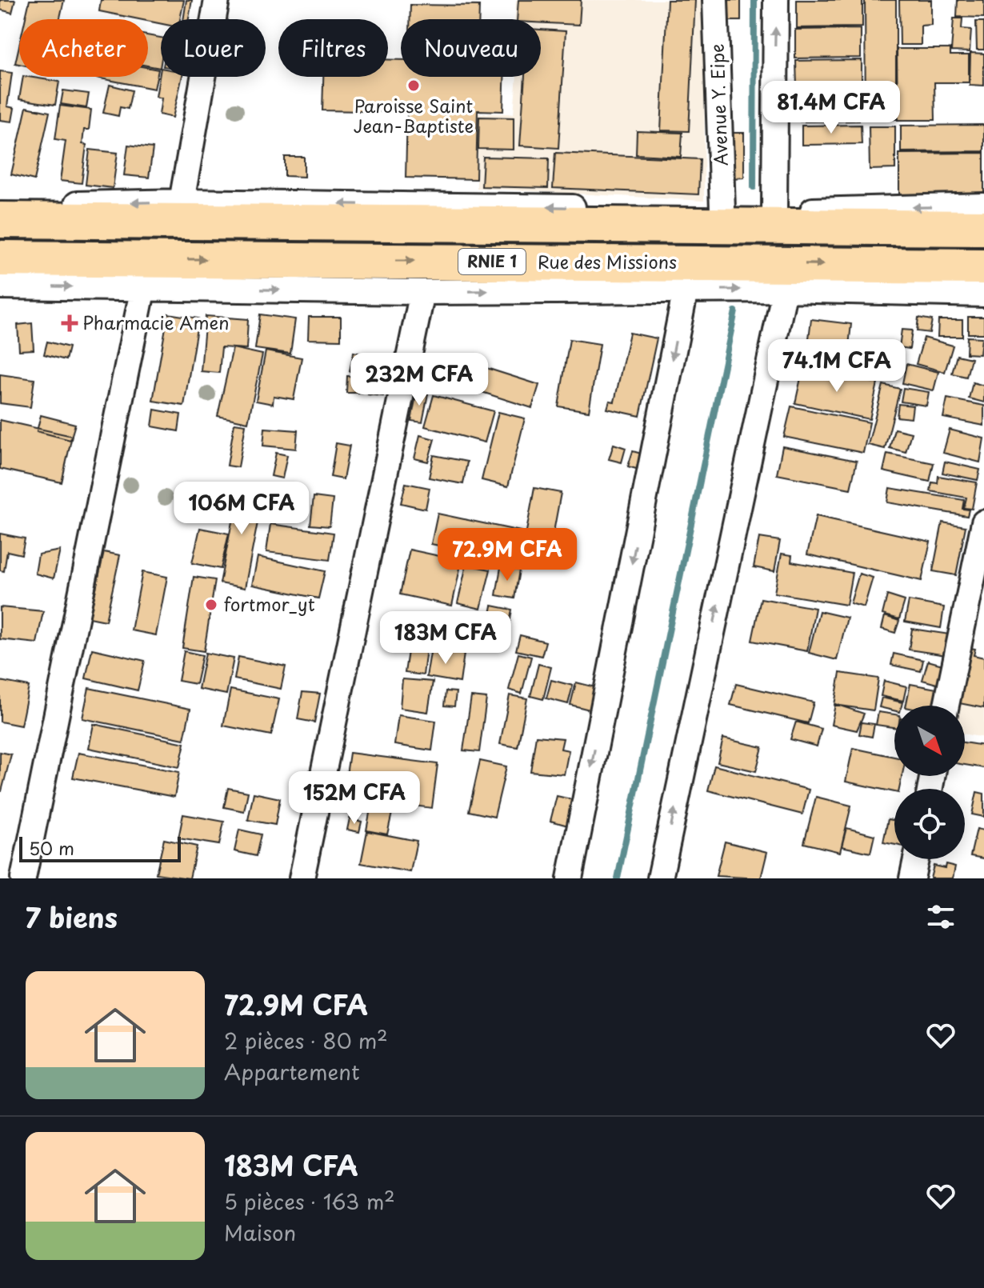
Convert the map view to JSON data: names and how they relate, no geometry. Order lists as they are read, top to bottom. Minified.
{"streets":{"highway":["RNIE 1","Rue des Missions"],"street":["Avenue Y. Eipe"]},"places":{"other":["Paroisse Saint Jean-Baptiste","fortmor_yt"],"health":["Pharmacie Amen"]},"scale_bar":"50 m","north":"bottom right","page":{"chip":["Acheter","Louer","Filtres","Nouveau"],"price":["81.4M CFA","74.1M CFA","232M CFA","106M CFA","72.9M CFA","183M CFA","152M CFA"],"scale":"50 m","heading":"7 biens","list":[{"name":"72.9M CFA","note":"2 pièces · 80 m² · Appartement"},{"name":"183M CFA","note":"5 pièces · 163 m² · Maison"}]}}
